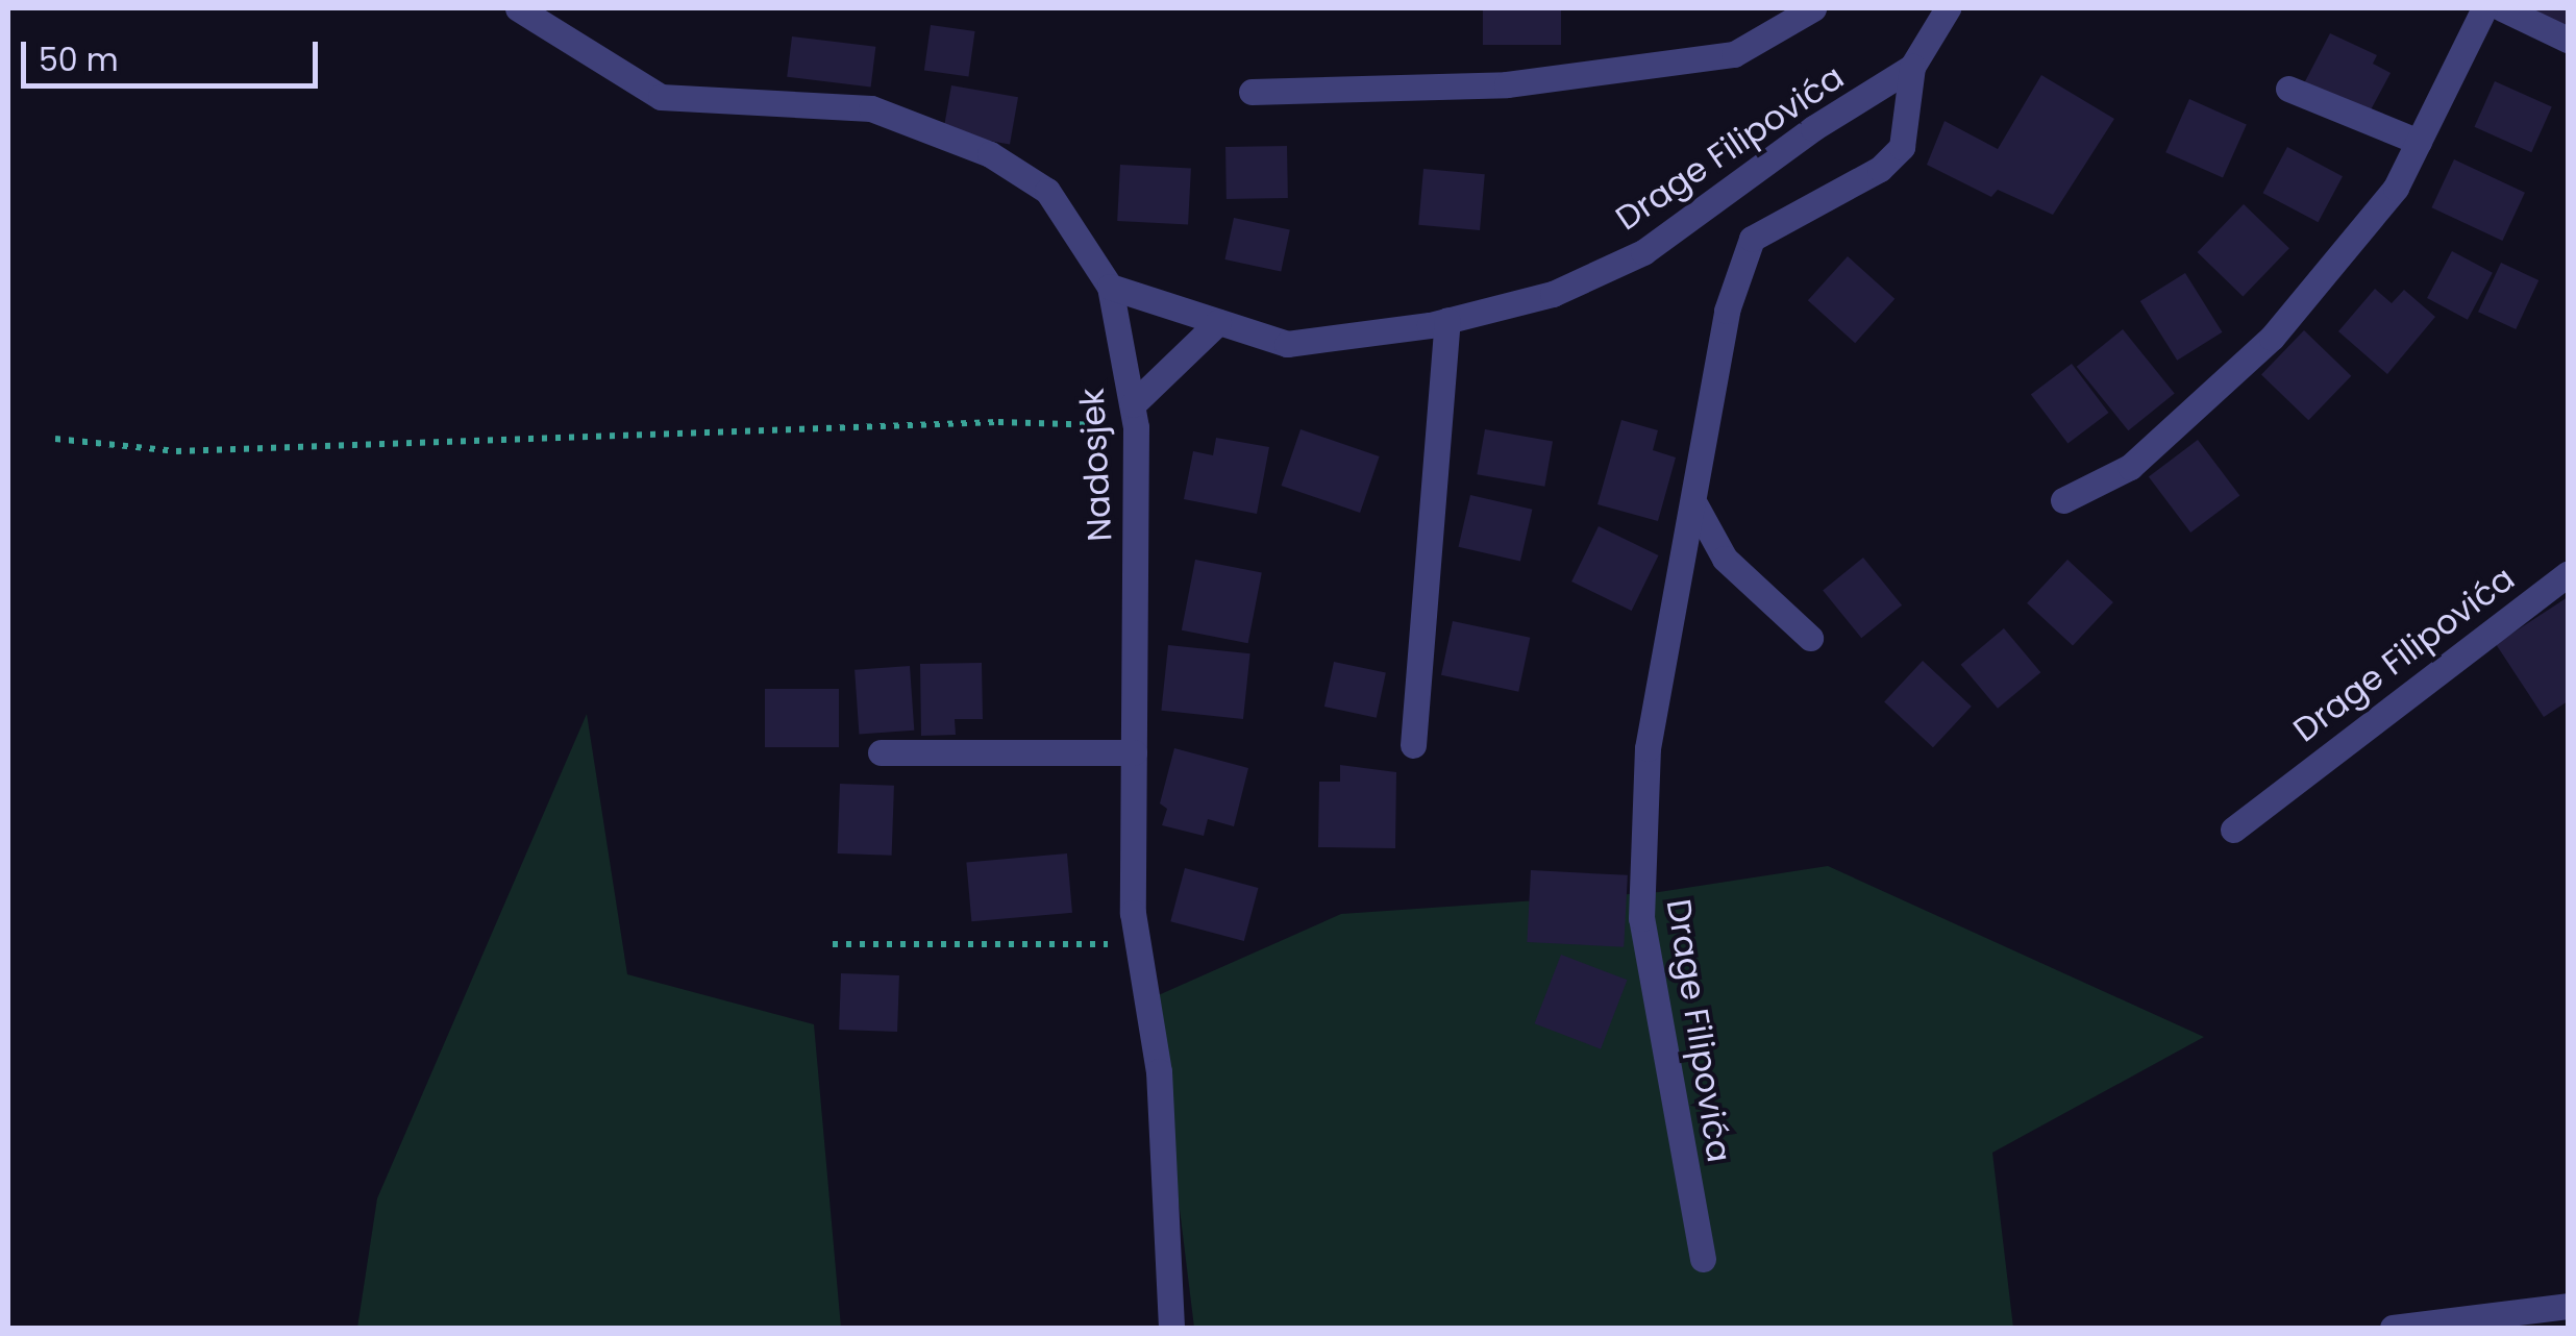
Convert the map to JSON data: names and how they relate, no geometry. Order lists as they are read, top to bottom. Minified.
{"streets":{"street":["Drage Filipovića","Nadosjek"]},"crossings":[["Drage Filipovića","Nadosjek"]],"scale_bar":"50 m"}
